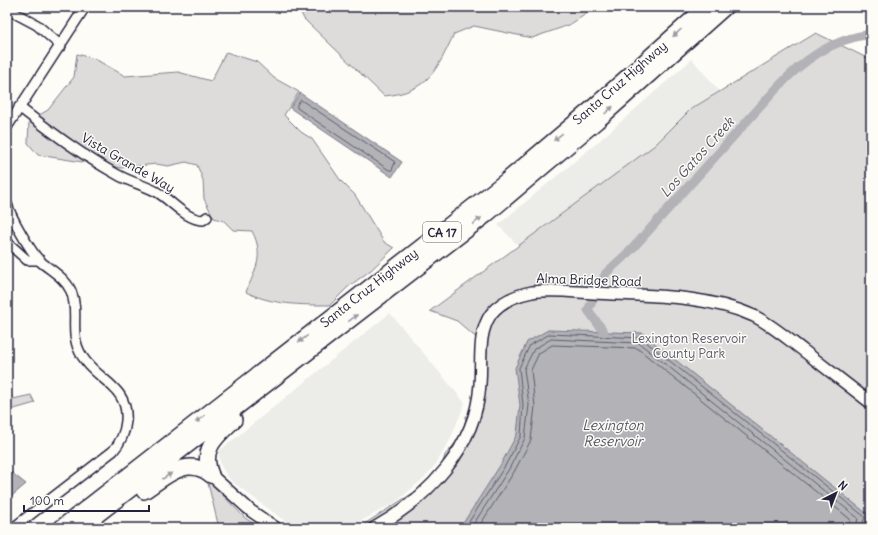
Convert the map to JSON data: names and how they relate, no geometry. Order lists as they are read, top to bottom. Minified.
{"streets":{"highway":["Santa Cruz Highway","CA 17"],"street":["Vista Grande Way","Alma Bridge Road"]},"water":["Los Gatos Creek","Lexington Reservoir"],"parks":["Lexington Reservoir County Park"],"scale_bar":"100 m","north":"top right"}
